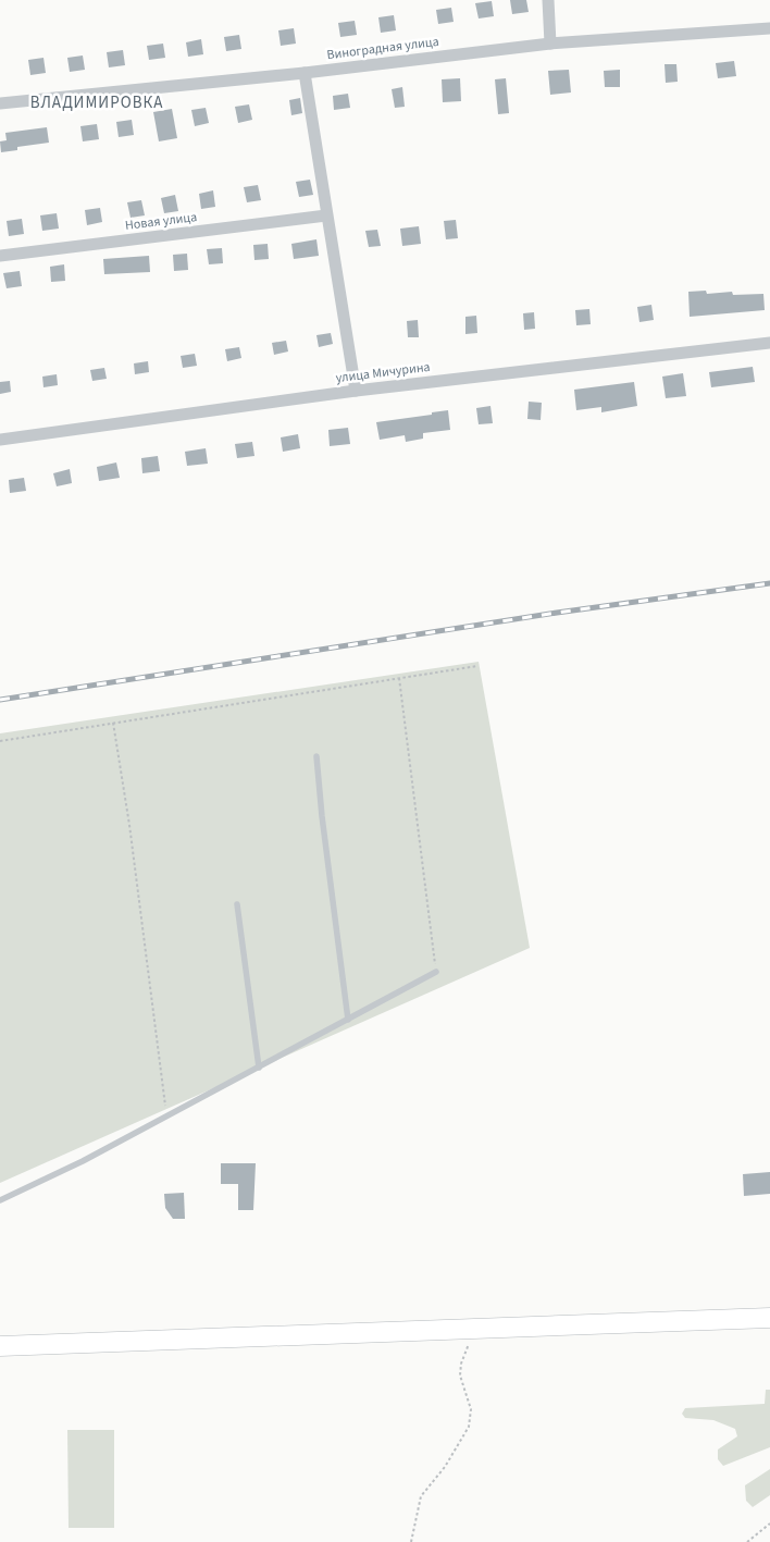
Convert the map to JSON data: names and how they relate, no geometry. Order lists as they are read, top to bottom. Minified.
{"streets":{"street":["Виноградная улица","Новая улица","улица Мичурина"]},"districts":["ВЛАДИМИРОВКА"]}
